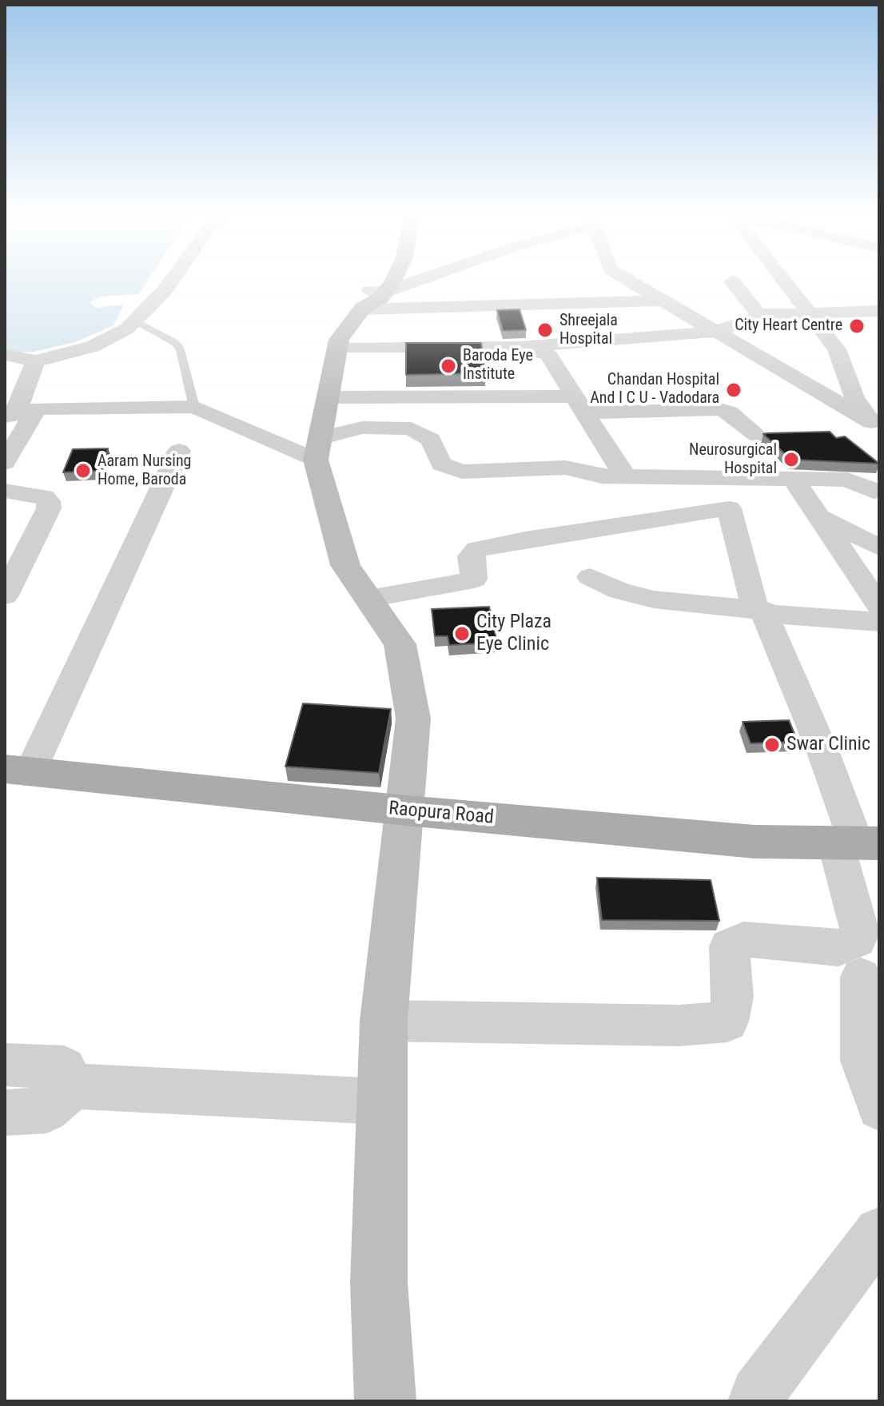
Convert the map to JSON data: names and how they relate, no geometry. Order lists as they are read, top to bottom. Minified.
{"streets":{"main road":["Raopura Road"]},"places":["City Heart Centre","Shreejala Hospital","Baroda Eye Institute","Chandan Hospital And I C U - Vadodara","Neurosurgical Hospital","Aaram Nursing Home, Baroda","City Plaza Eye Clinic","Swar Clinic"]}
